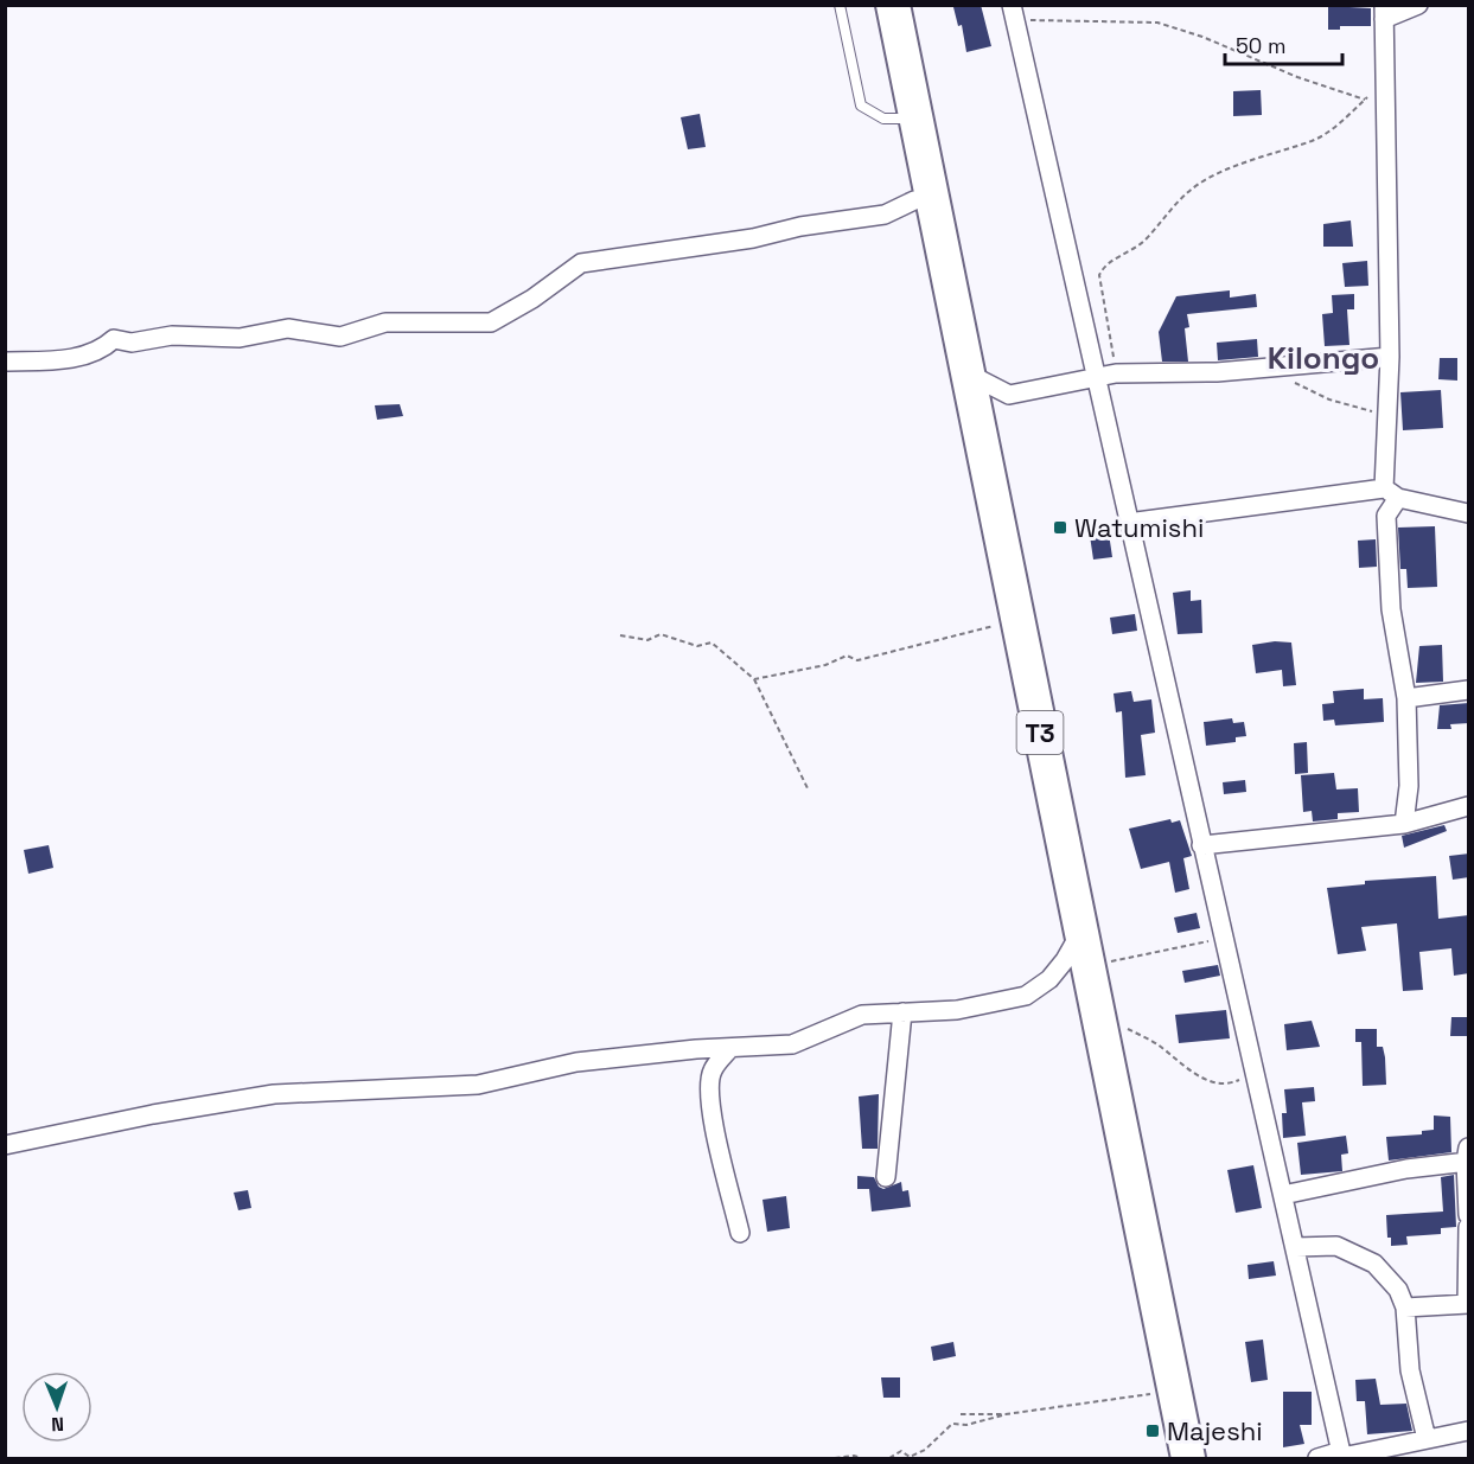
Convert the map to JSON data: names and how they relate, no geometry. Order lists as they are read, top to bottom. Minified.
{"streets":{"highway":["T3"]},"districts":["Kilongo"],"places":{"transit":["Watumishi","Majeshi"]},"scale_bar":"50 m","north":"bottom"}
